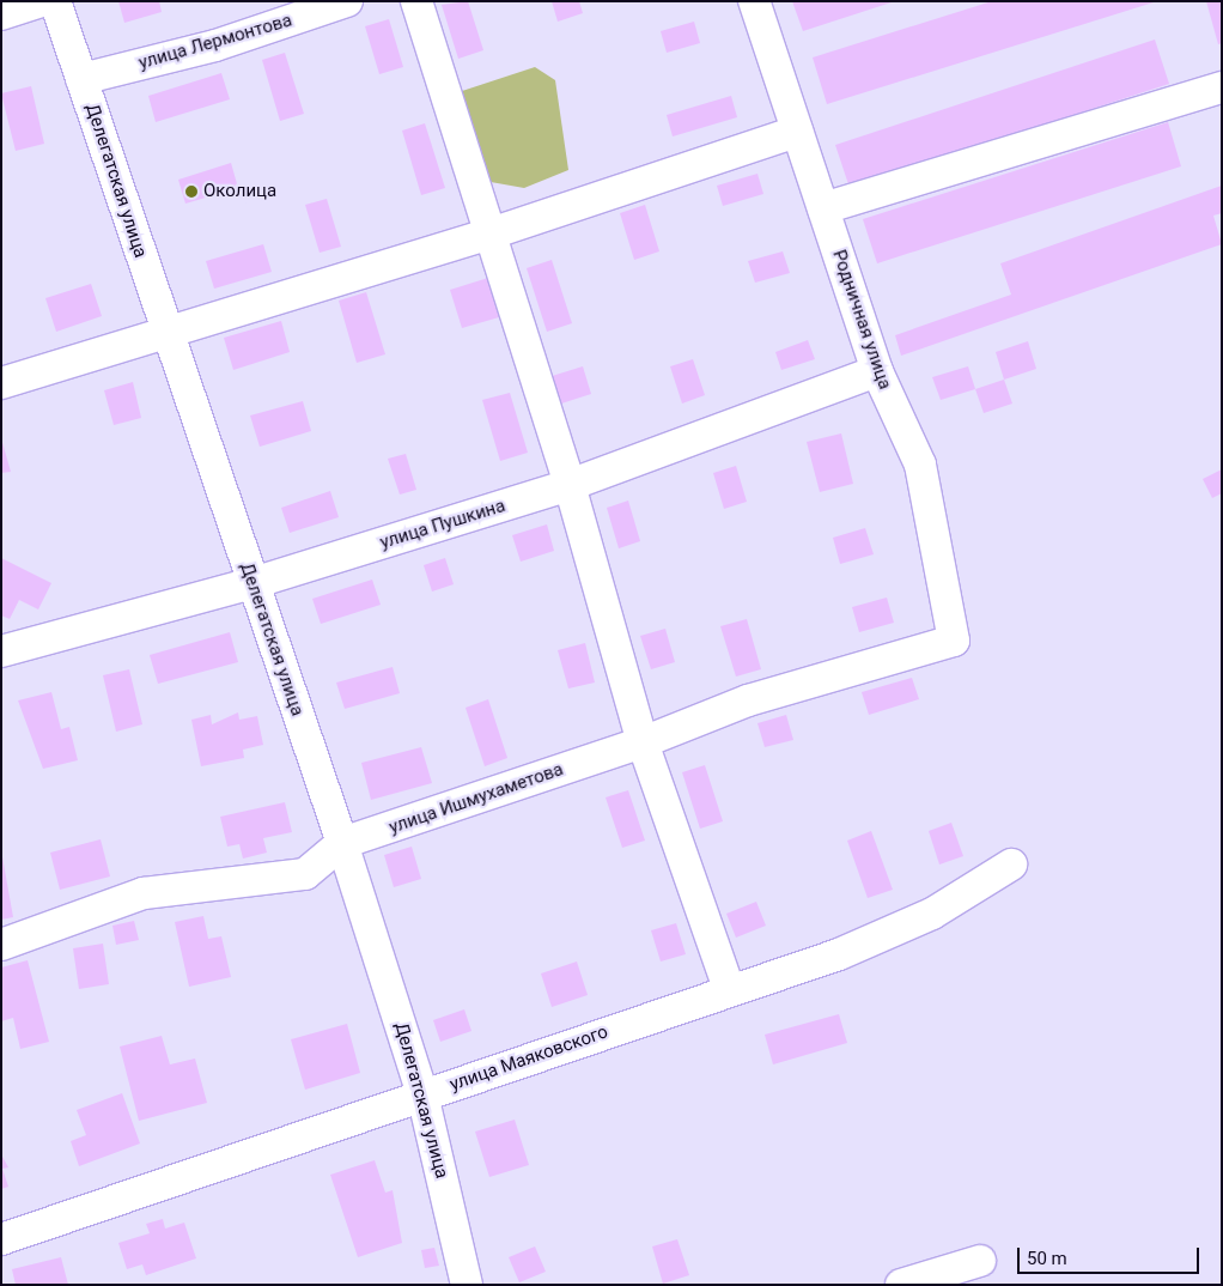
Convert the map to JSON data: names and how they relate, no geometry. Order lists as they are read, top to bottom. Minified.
{"streets":{"street":["улица Лермонтова","Делегатская улица","Родничная улица","улица Пушкина","улица Ишмухаметова","улица Маяковского"]},"crossings":[["улица Лермонтова","Делегатская улица"],["Делегатская улица","улица Пушкина"],["Делегатская улица","улица Ишмухаметова"],["Делегатская улица","улица Маяковского"],["Родничная улица","улица Пушкина"],["Родничная улица","улица Ишмухаметова"]],"places":["Околица"],"scale_bar":"50 m"}
